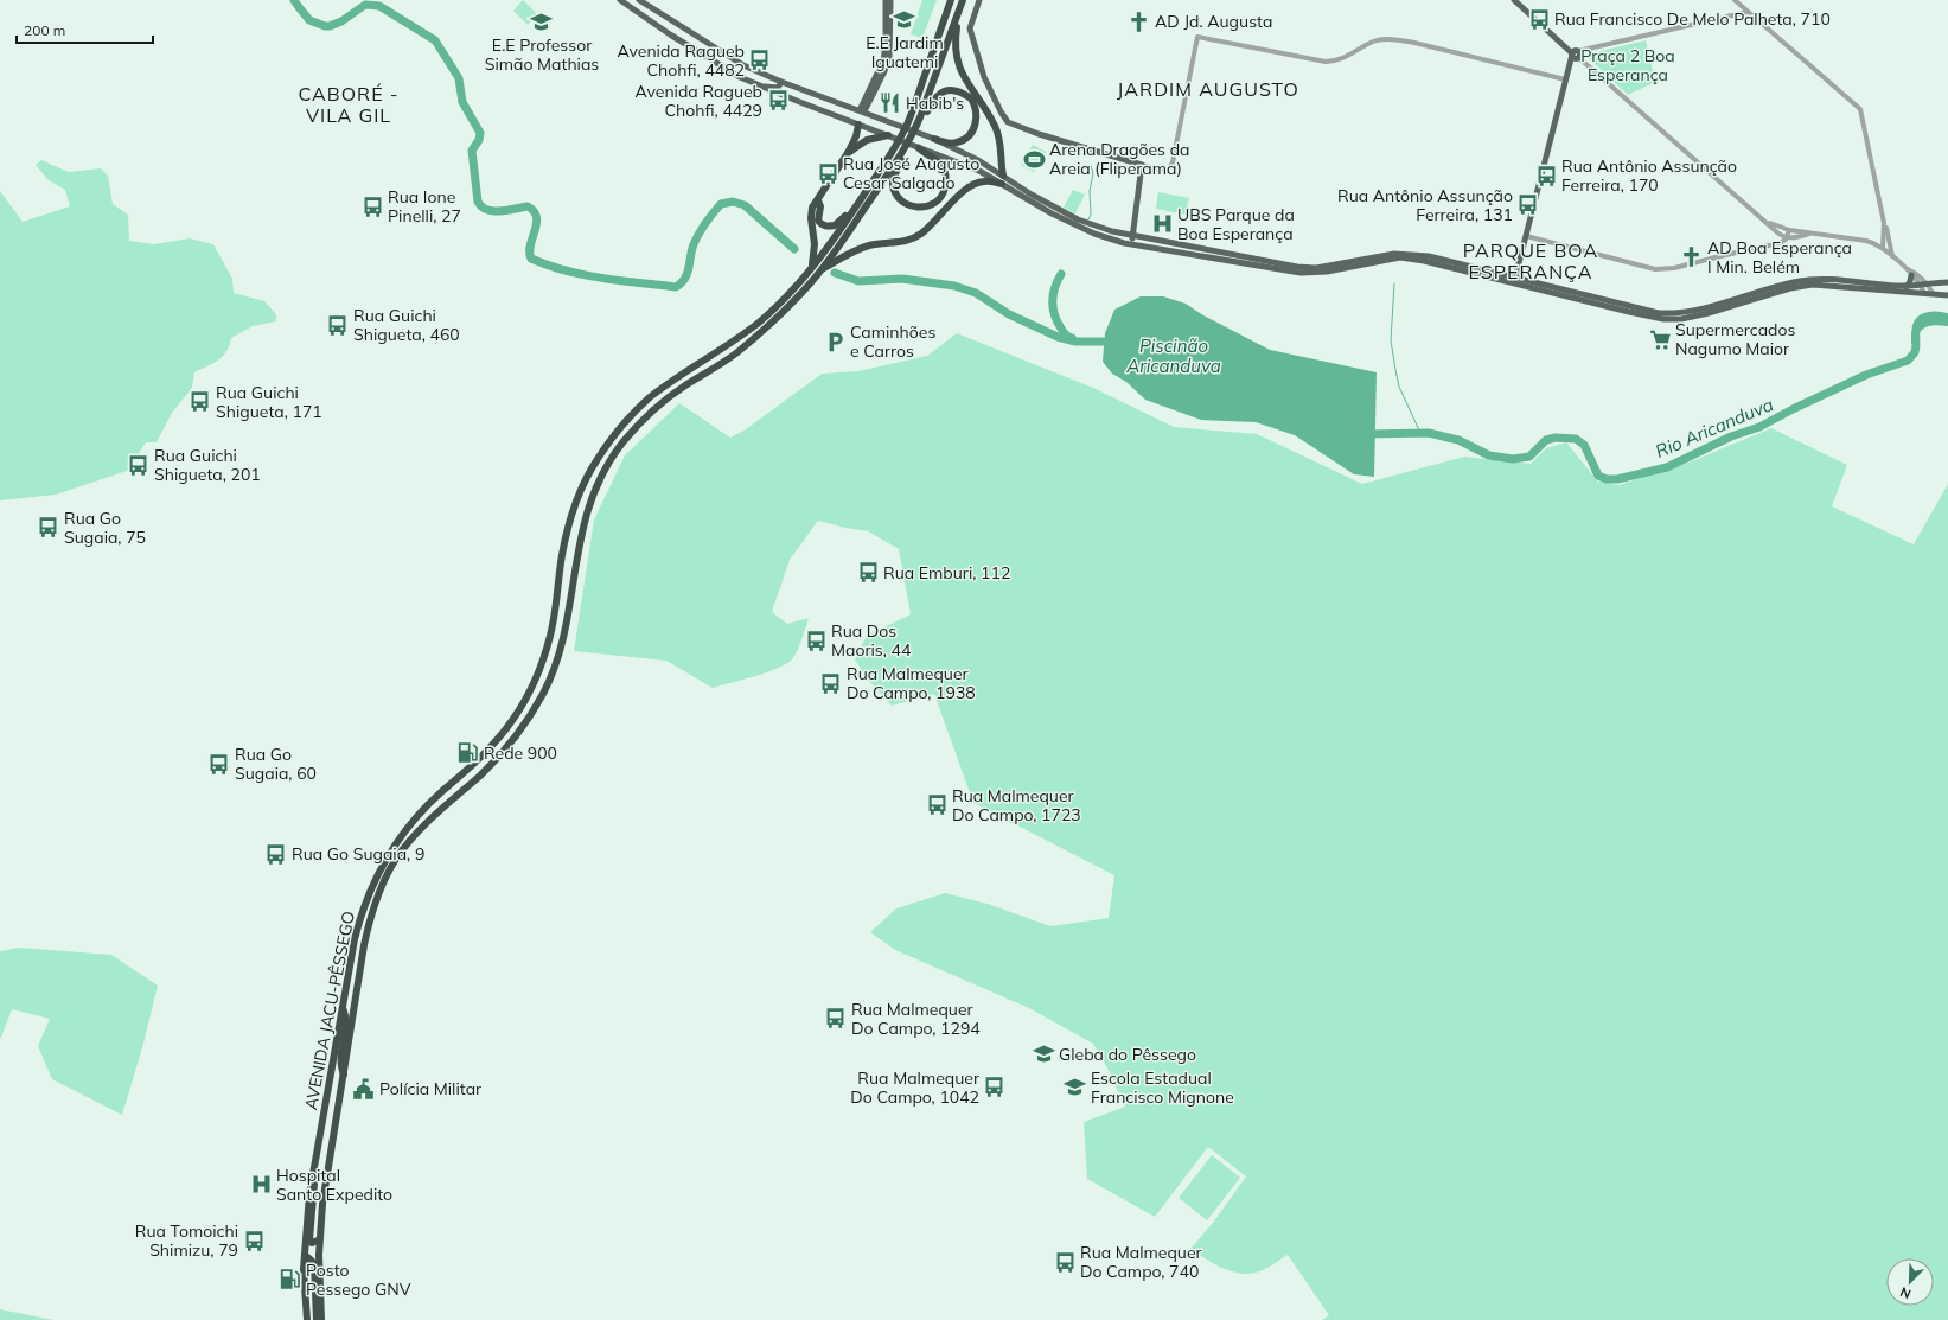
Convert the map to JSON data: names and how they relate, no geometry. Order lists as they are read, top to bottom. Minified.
{"streets":{"highway":["AVENIDA JACU-PÊSSEGO"]},"districts":["JARDIM AUGUSTO","CABORÉ - VILA GIL","PARQUE BOA ESPERANÇA"],"water":["Piscinão Aricanduva","Rio Aricanduva"],"parks":["Praça 2 Boa Esperança"],"places":{"school or university":["E.E Jardim Iguatemi","E.E Professor Simão Mathias","Gleba do Pêssego","Escola Estadual Francisco Mignone"],"bus stop":["Rua Francisco De Melo Palheta, 710","Avenida Ragueb Chohfi, 4482","Avenida Ragueb Chohfi, 4429","Rua José Augusto Cesar Salgado","Rua Antônio Assunção Ferreira, 170","Rua Antônio Assunção Ferreira, 131","Rua Ione Pinelli, 27","Rua Guichi Shigueta, 460","Rua Guichi Shigueta, 171","Rua Guichi Shigueta, 201","Rua Go Sugaia, 75","Rua Emburi, 112","Rua Dos Maoris, 44","Rua Malmequer Do Campo, 1938","Rua Go Sugaia, 60","Rua Malmequer Do Campo, 1723","Rua Go Sugaia, 9","Rua Malmequer Do Campo, 1294","Rua Malmequer Do Campo, 1042","Rua Tomoichi Shimizu, 79","Rua Malmequer Do Campo, 740"],"church":["AD Jd. Augusta","AD Boa Esperança I Min. Belém"],"restaurant":["Habib's"],"sports":["Arena Dragões da Areia (Fliperama)"],"hospital":["UBS Parque da Boa Esperança","Hospital Santo Expedito"],"supermarket":["Supermercados Nagumo Maior"],"parking":["Caminhões e Carros"],"fuel station":["Rede 900","Posto Pessego GNV"],"public building":["Polícia Militar"]},"scale_bar":"200 m","north":"bottom left"}
